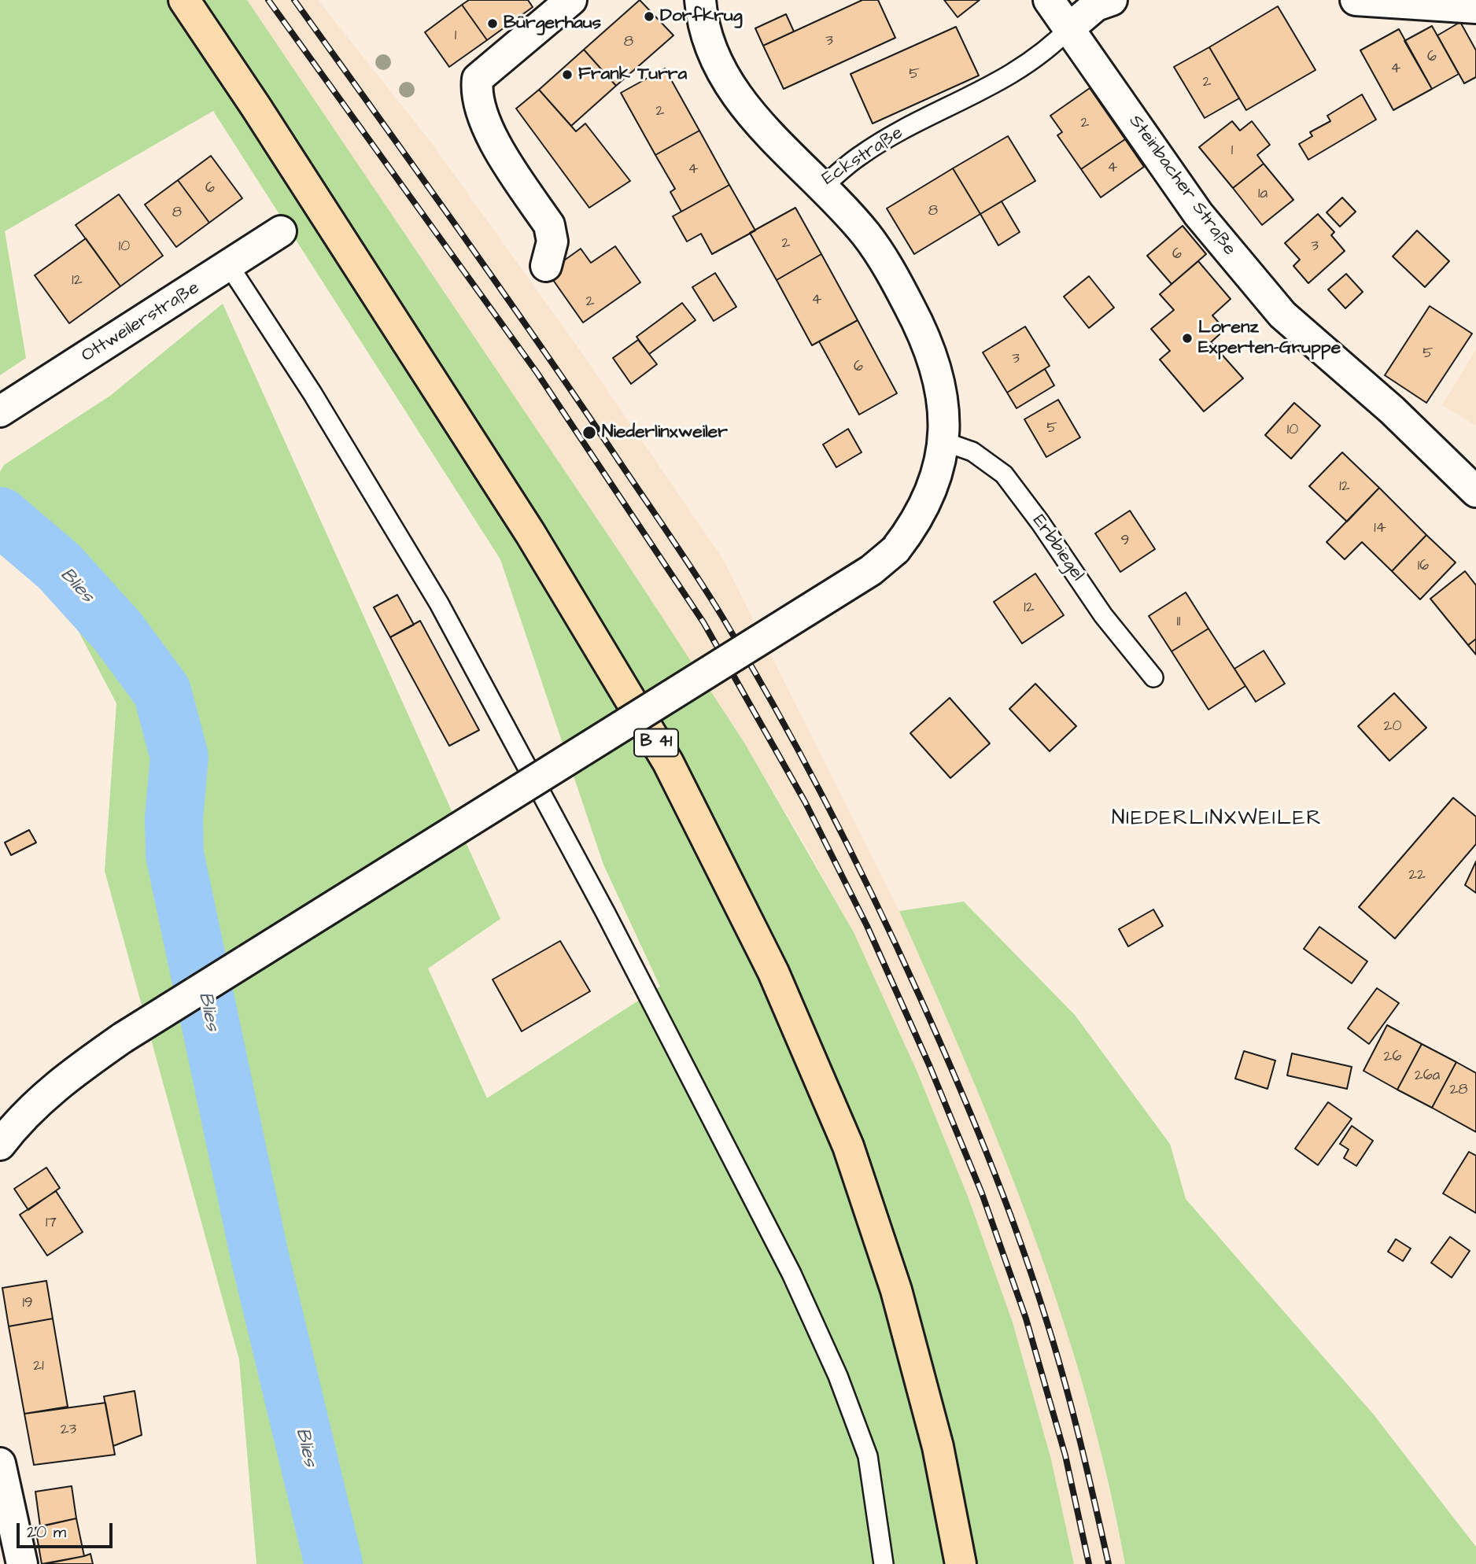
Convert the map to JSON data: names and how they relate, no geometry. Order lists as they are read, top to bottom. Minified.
{"streets":{"highway":["B 41"],"main road":["Eckstraße","Steinbacher Straße","Ottweilerstraße"],"lane":["Erbbiegel"]},"crossings":[["Eckstraße","Steinbacher Straße"]],"districts":["NIEDERLINXWEILER"],"water":["Blies"],"places":["Dorfkrug","Bürgerhaus","Frank Turra","Lorenz Experten-Gruppe","Niederlinxweiler"],"house_numbers":["1","3","8","6","4","5","2","2","2","1","4","4","6","1a","8","8","2","10","3","6","12","4","2","5","3","6","5","10","12","14","9","16","12","11","20","22","26","26a","28","17","19","21","23"],"scale_bar":"20 m"}
